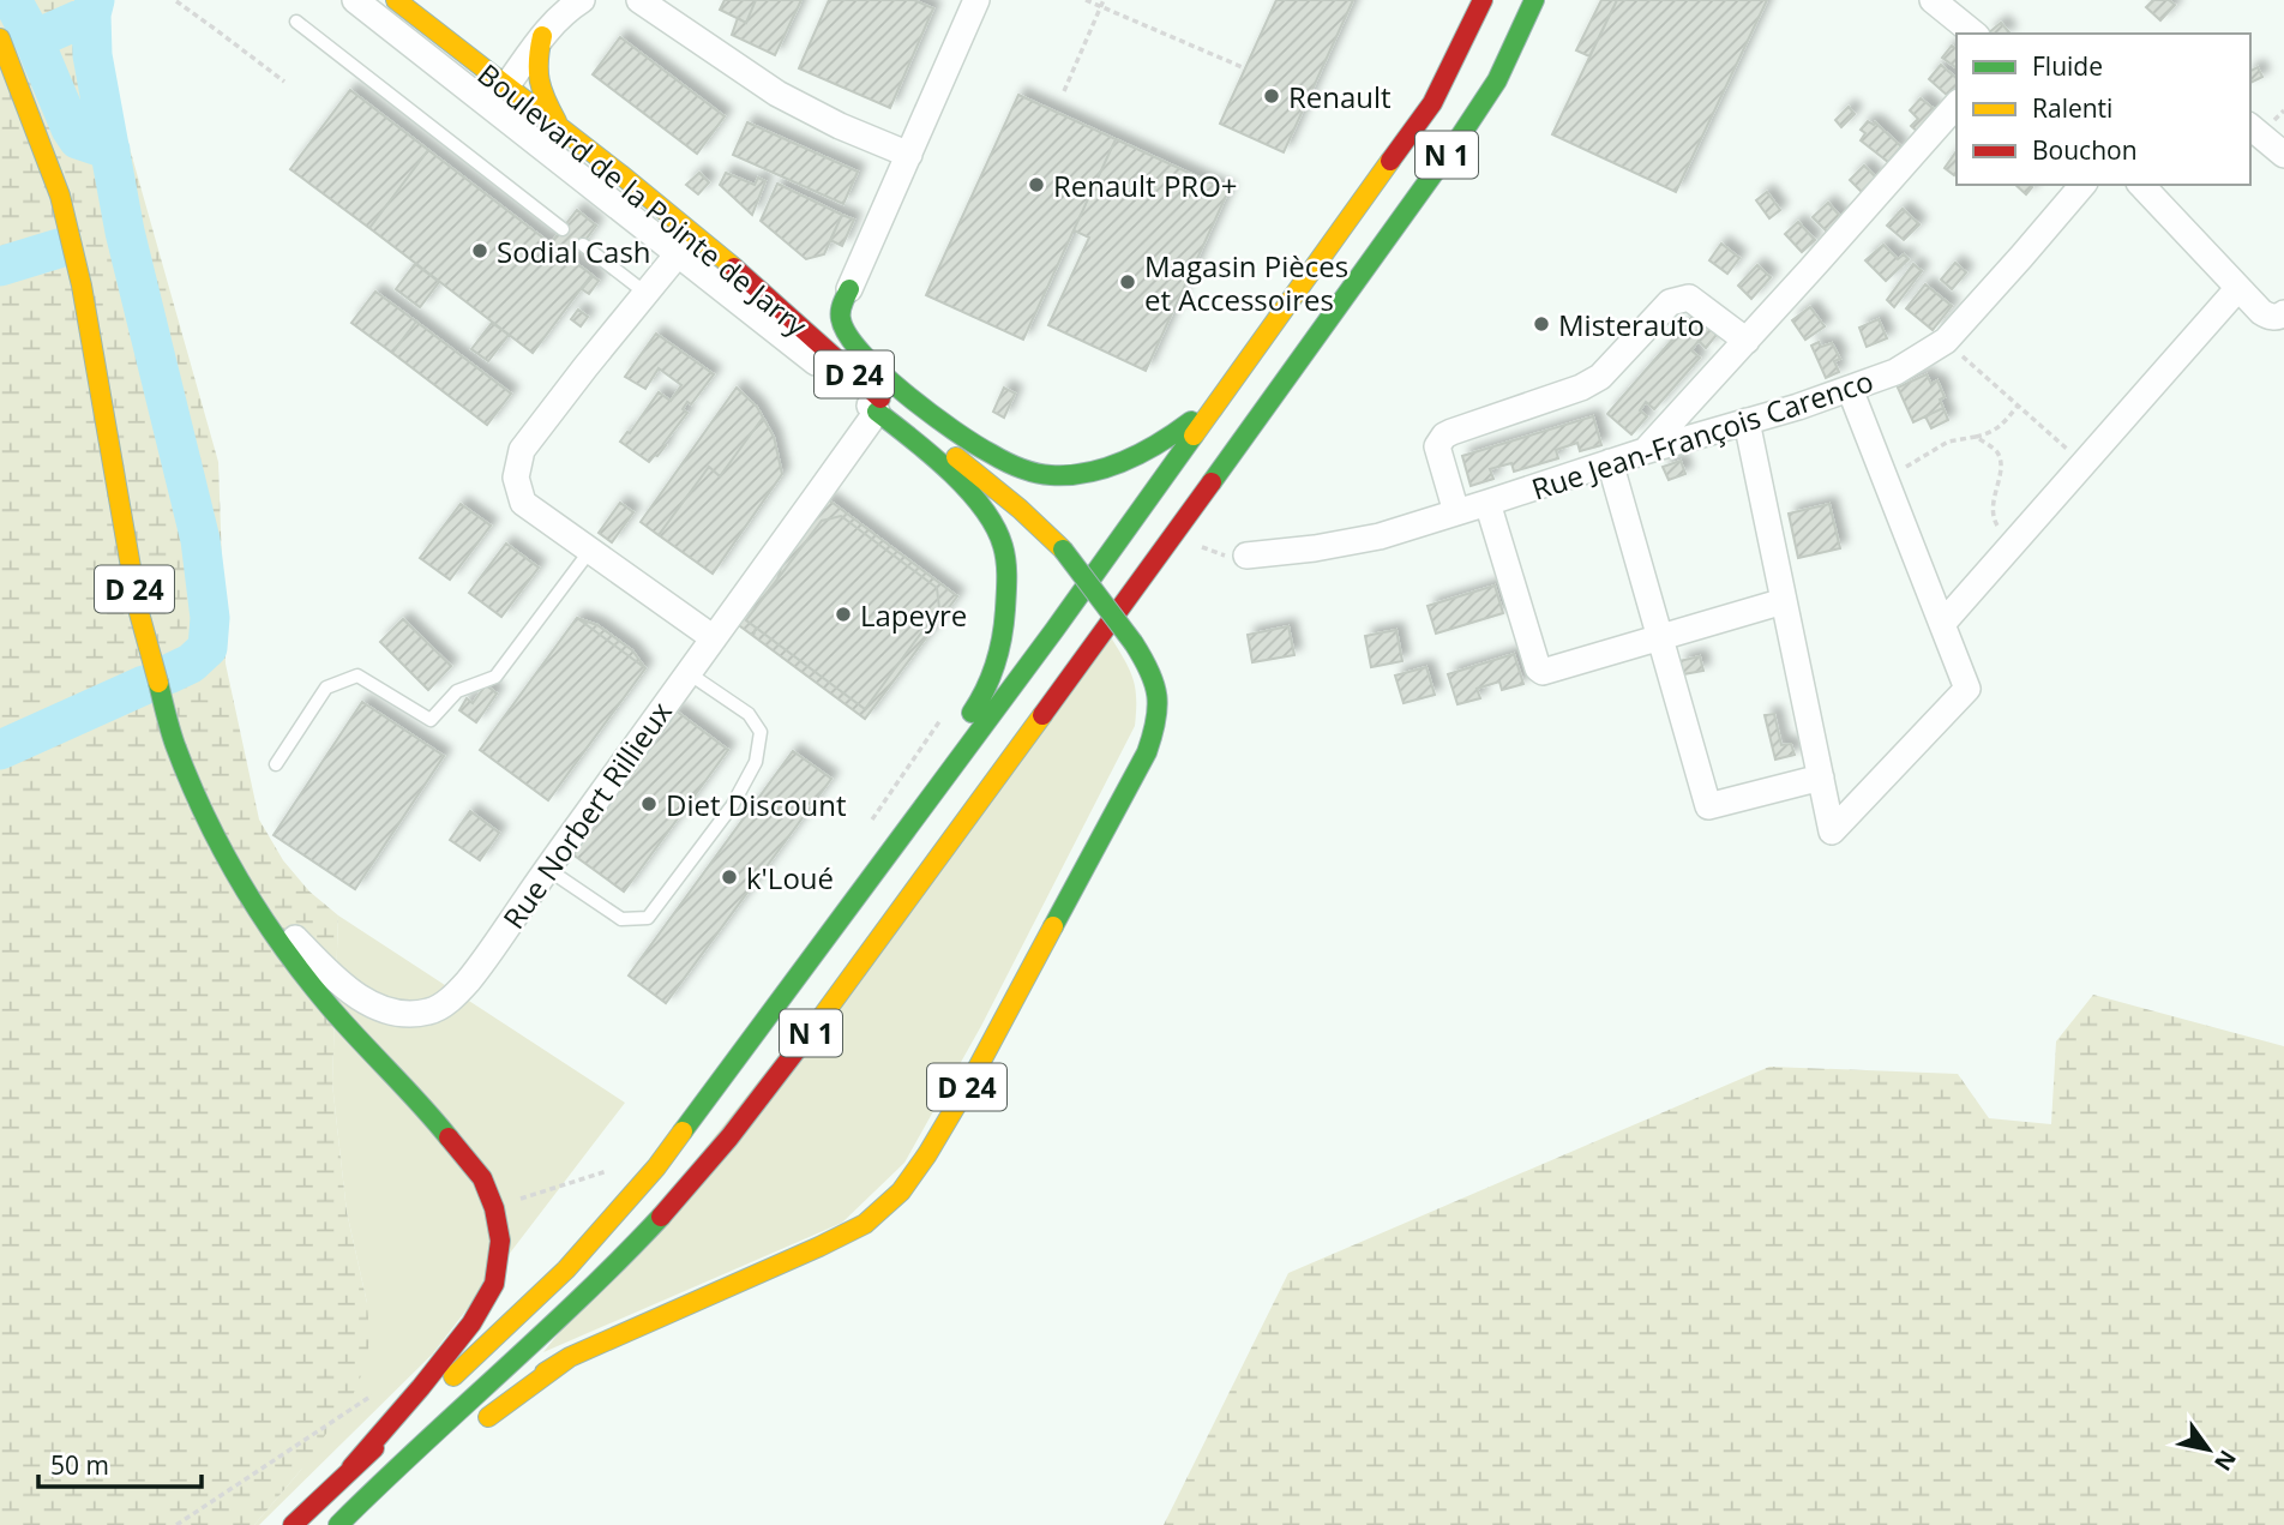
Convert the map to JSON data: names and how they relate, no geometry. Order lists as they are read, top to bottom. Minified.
{"streets":{"main road":["N 1","Boulevard de la Pointe de Jarry","D 24"],"street":["Rue Jean-François Carenco","Rue Norbert Rillieux"]},"crossings":[["N 1","Boulevard de la Pointe de Jarry"],["N 1","D 24"],["Boulevard de la Pointe de Jarry","Rue Norbert Rillieux"],["D 24","Rue Norbert Rillieux"]],"places":["Renault","Renault PRO+","Sodial Cash","Magasin Pièces et Accessoires","Misterauto","Lapeyre","Diet Discount","k'Loué"],"legend":["Fluide","Ralenti","Bouchon"],"scale_bar":"50 m","north":"bottom right"}
